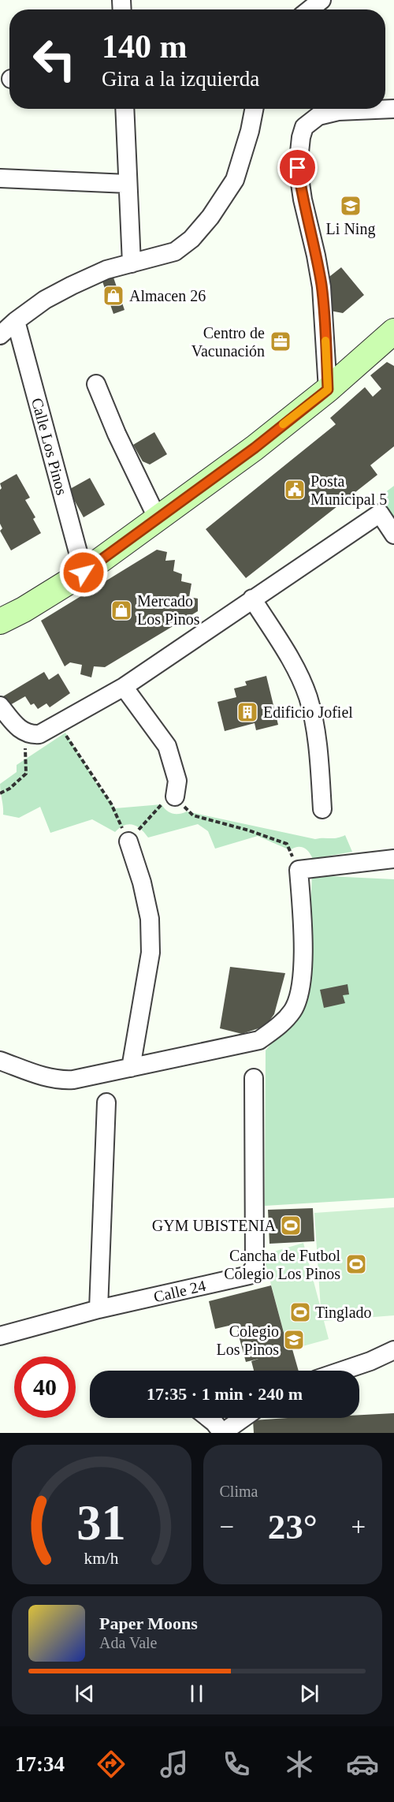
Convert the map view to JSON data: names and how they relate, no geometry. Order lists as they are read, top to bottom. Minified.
{"streets":{"street":["Calle Los Pinos","Calle 24"]},"places":{"school or university":["Li Ning","Colegio Los Pinos"],"shop":["Almacen 26","Mercado Los Pinos"],"office":["Centro de Vacunación"],"public building":["Posta Municipal 5"],"building":["Edificio Jofiel"],"sports":["GYM UBISTENIA","Cancha de Futbol Colegio Los Pinos","Tinglado"]},"page":{"turn":["140 m","Gira a la izquierda"],"limit":"40","trip":"17:35 · 1 min · 240 m","tile":"Clima","heat":["−","23°","+"],"song":["Paper Moons","Ada Vale"],"tabs":"17:34","gauge":["31","km/h"]}}
